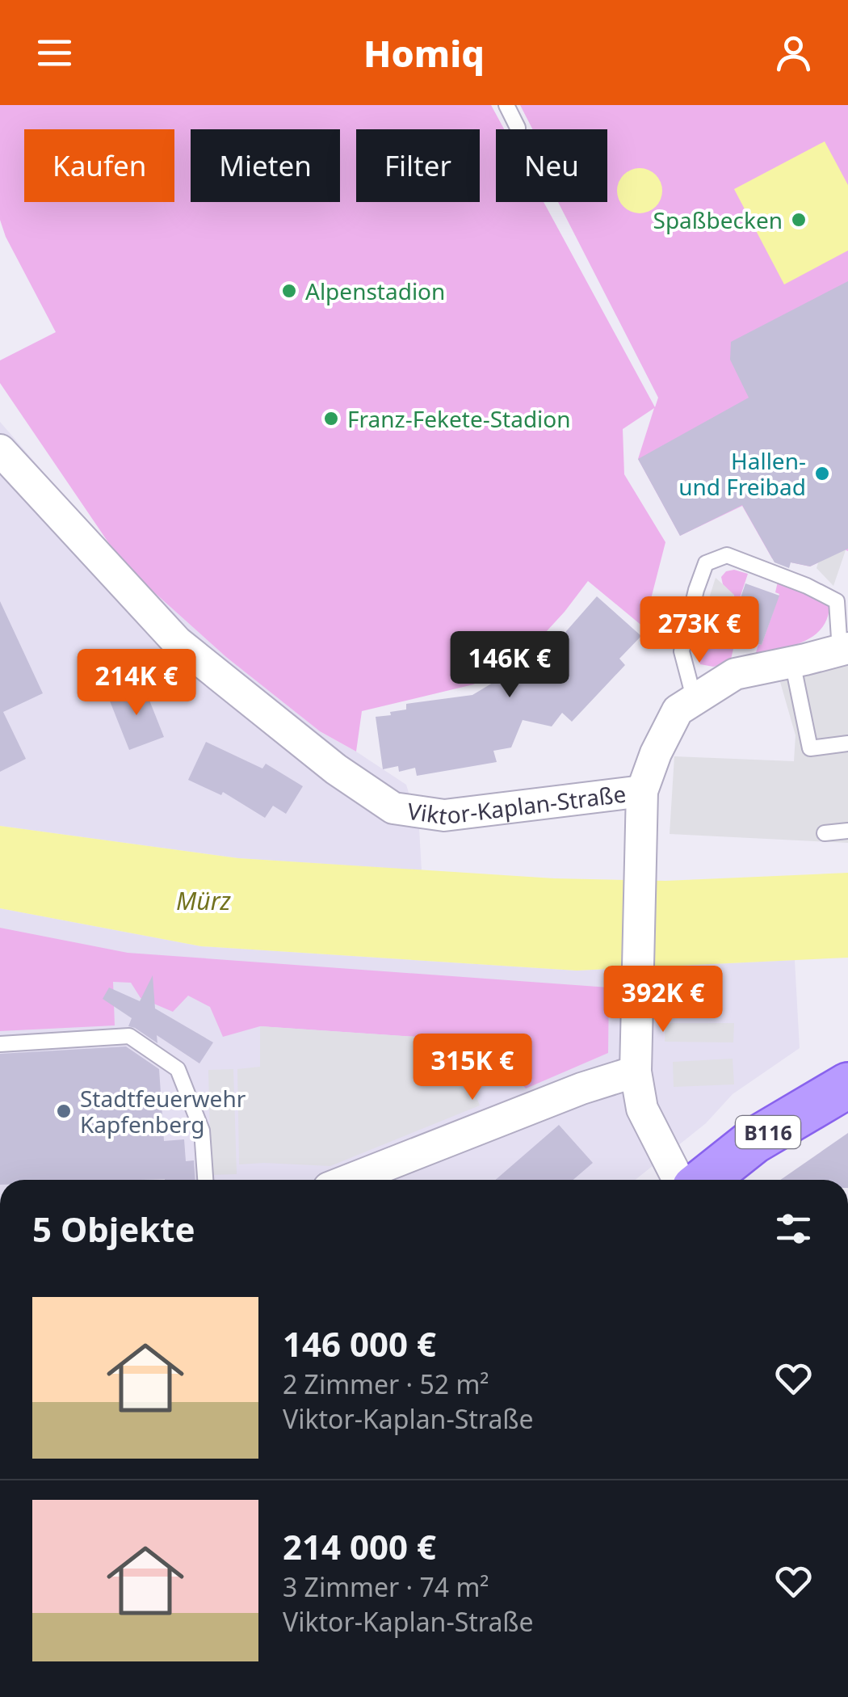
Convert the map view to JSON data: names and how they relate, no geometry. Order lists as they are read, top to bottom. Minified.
{"streets":{"main road":["B116"],"street":["Viktor-Kaplan-Straße"]},"water":["Mürz"],"places":["Spaßbecken","Alpenstadion","Franz-Fekete-Stadion","Hallen- und Freibad","Stadtfeuerwehr Kapfenberg"],"page":{"header":"Homiq","chip":["Kaufen","Mieten","Filter","Neu"],"price":["273K €","146K €","214K €","392K €","315K €"],"heading":"5 Objekte","list":[{"name":"146 000 €","note":"2 Zimmer · 52 m² · Viktor-Kaplan-Straße"},{"name":"214 000 €","note":"3 Zimmer · 74 m² · Viktor-Kaplan-Straße"}]}}
